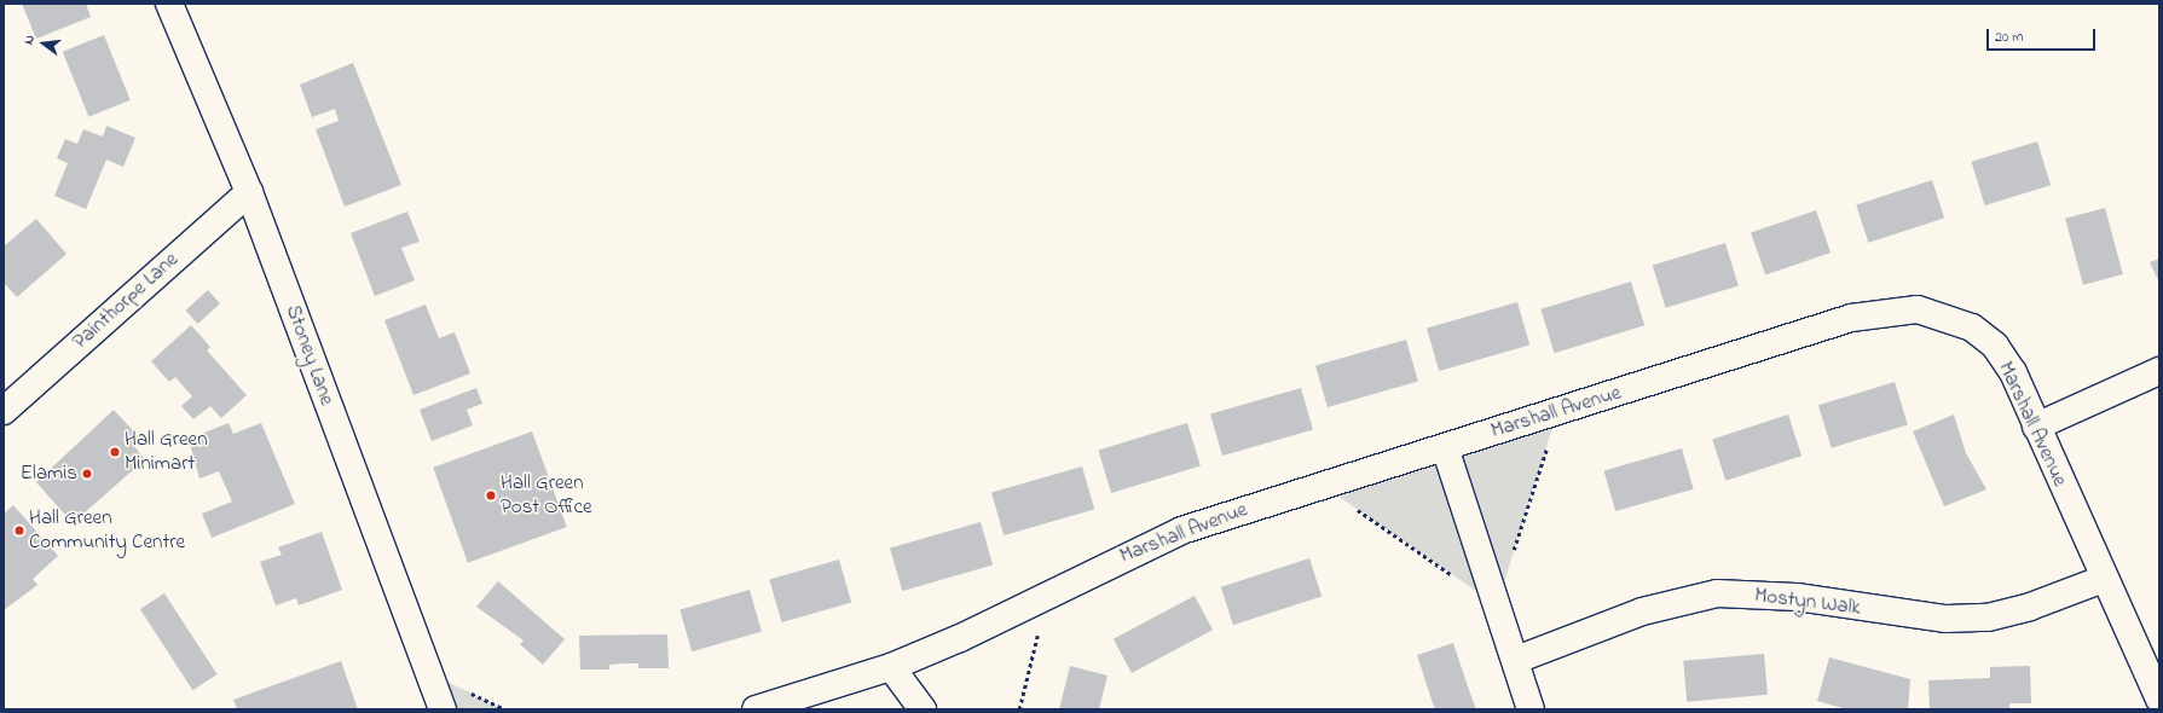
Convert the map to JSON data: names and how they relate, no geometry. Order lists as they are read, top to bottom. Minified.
{"streets":{"street":["Painthorpe Lane","Stoney Lane","Marshall Avenue","Mostyn Walk"]},"crossings":[["Painthorpe Lane","Stoney Lane"],["Marshall Avenue","Mostyn Walk"]],"places":["Hall Green Minimart","Elamis","Hall Green Post Office","Hall Green Community Centre"],"scale_bar":"20 m","north":"left"}
